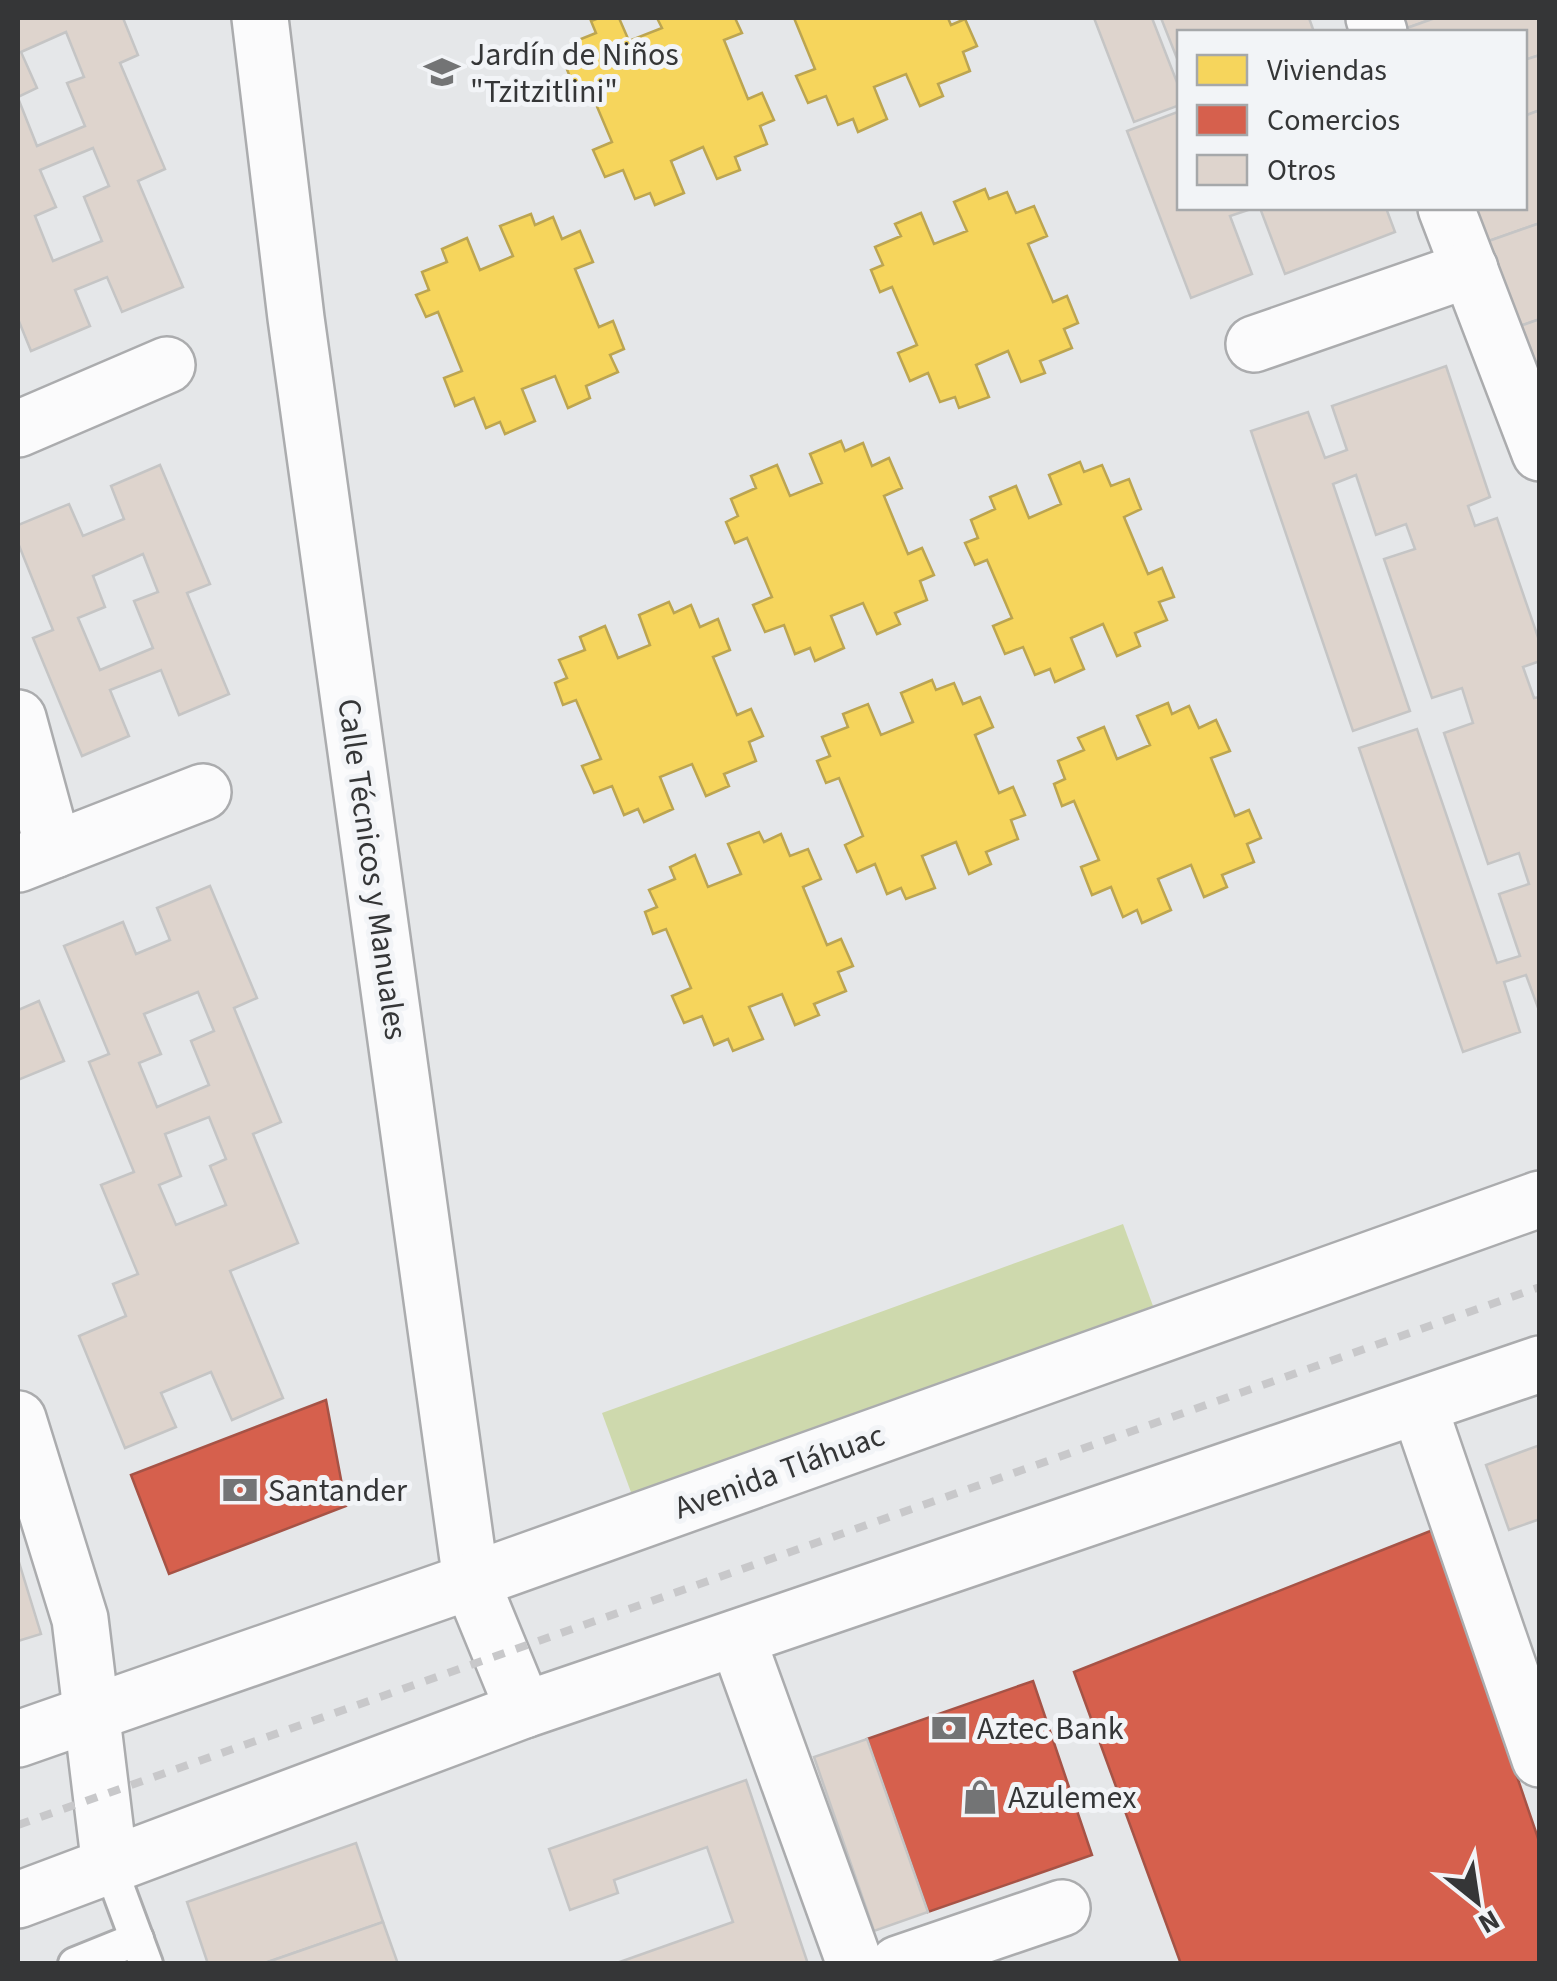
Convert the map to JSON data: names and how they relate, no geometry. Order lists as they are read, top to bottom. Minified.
{"streets":{"street":["Calle Técnicos y Manuales","Avenida Tláhuac"]},"crossings":[["Calle Técnicos y Manuales","Avenida Tláhuac"]],"places":{"school or university":["Jardín de Niños \"Tzitzitlini\""],"bank":["Santander","Aztec Bank"],"shop":["Azulemex"]},"legend":["Viviendas","Comercios","Otros"],"north":"bottom right"}
